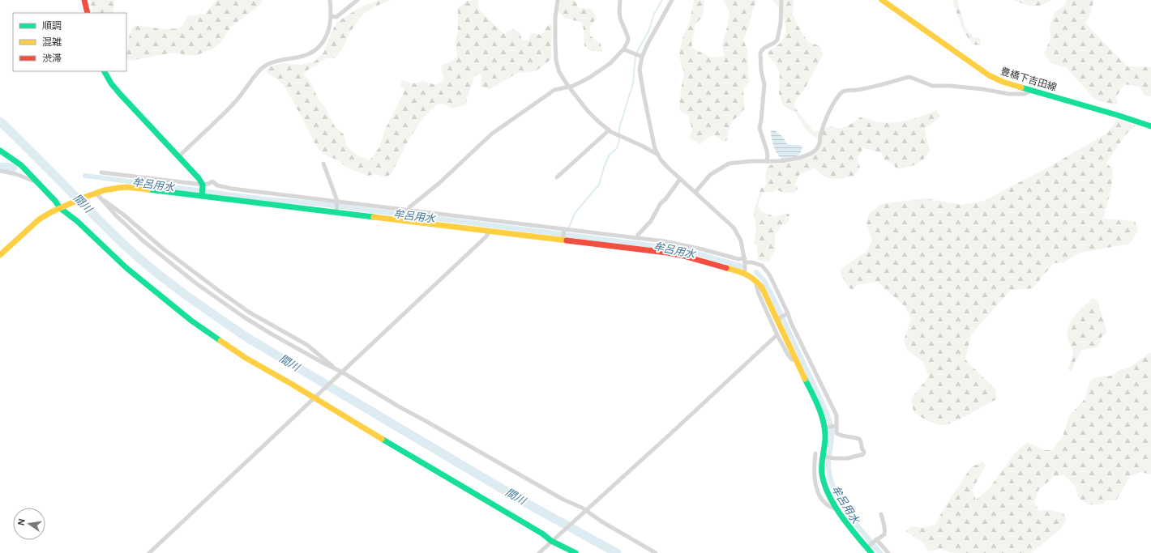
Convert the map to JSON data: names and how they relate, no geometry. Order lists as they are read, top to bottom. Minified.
{"streets":{"street":["豊橋下吉田線"]},"water":["牟呂用水","間川"],"legend":["順調","混雑","渋滞"],"north":"left"}
